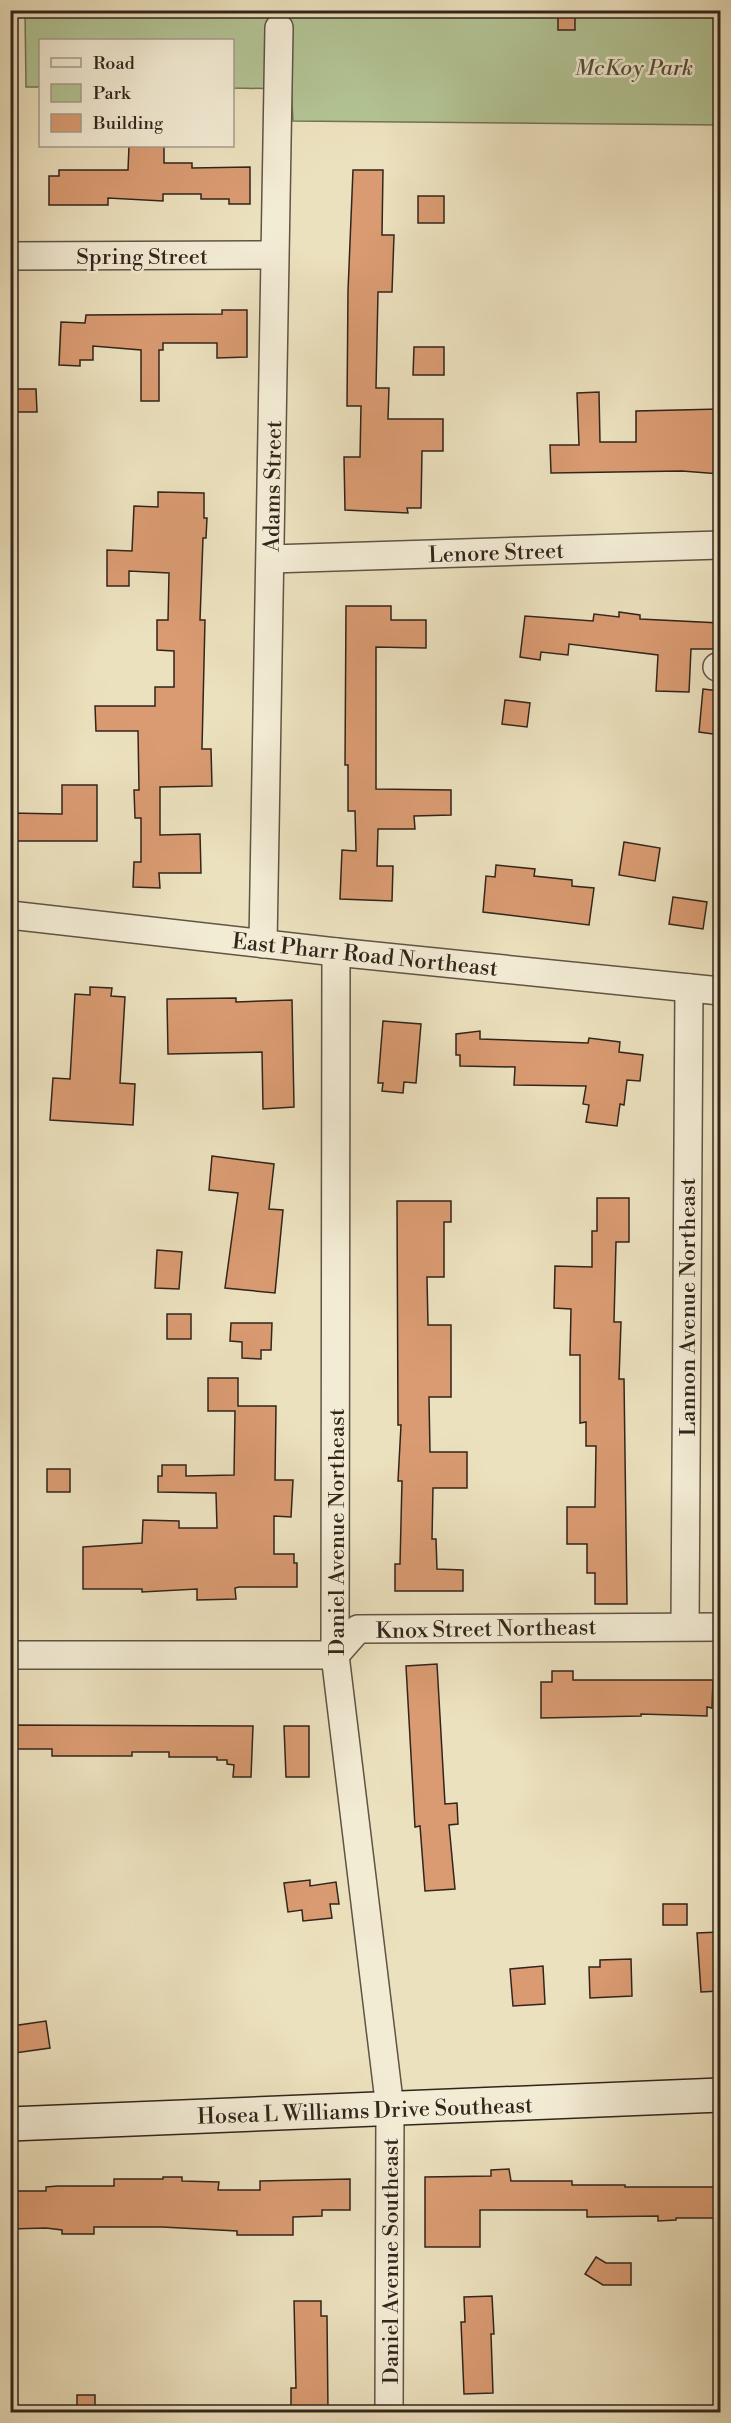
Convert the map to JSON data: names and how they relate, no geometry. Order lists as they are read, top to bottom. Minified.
{"streets":{"street":["Spring Street","Adams Street","Lenore Street","East Pharr Road Northeast","Lannon Avenue Northeast","Daniel Avenue Northeast","Knox Street Northeast","Hosea L Williams Drive Southeast","Daniel Avenue Southeast"]},"crossings":[["Spring Street","Adams Street"],["Adams Street","Lenore Street"],["Adams Street","East Pharr Road Northeast"],["East Pharr Road Northeast","Lannon Avenue Northeast"],["East Pharr Road Northeast","Daniel Avenue Northeast"],["Lannon Avenue Northeast","Knox Street Northeast"],["Daniel Avenue Northeast","Knox Street Northeast"],["Daniel Avenue Northeast","Hosea L Williams Drive Southeast"],["Daniel Avenue Northeast","Daniel Avenue Southeast"],["Hosea L Williams Drive Southeast","Daniel Avenue Southeast"]],"parks":["McKoy Park"],"legend":["Road","Park","Building"]}
